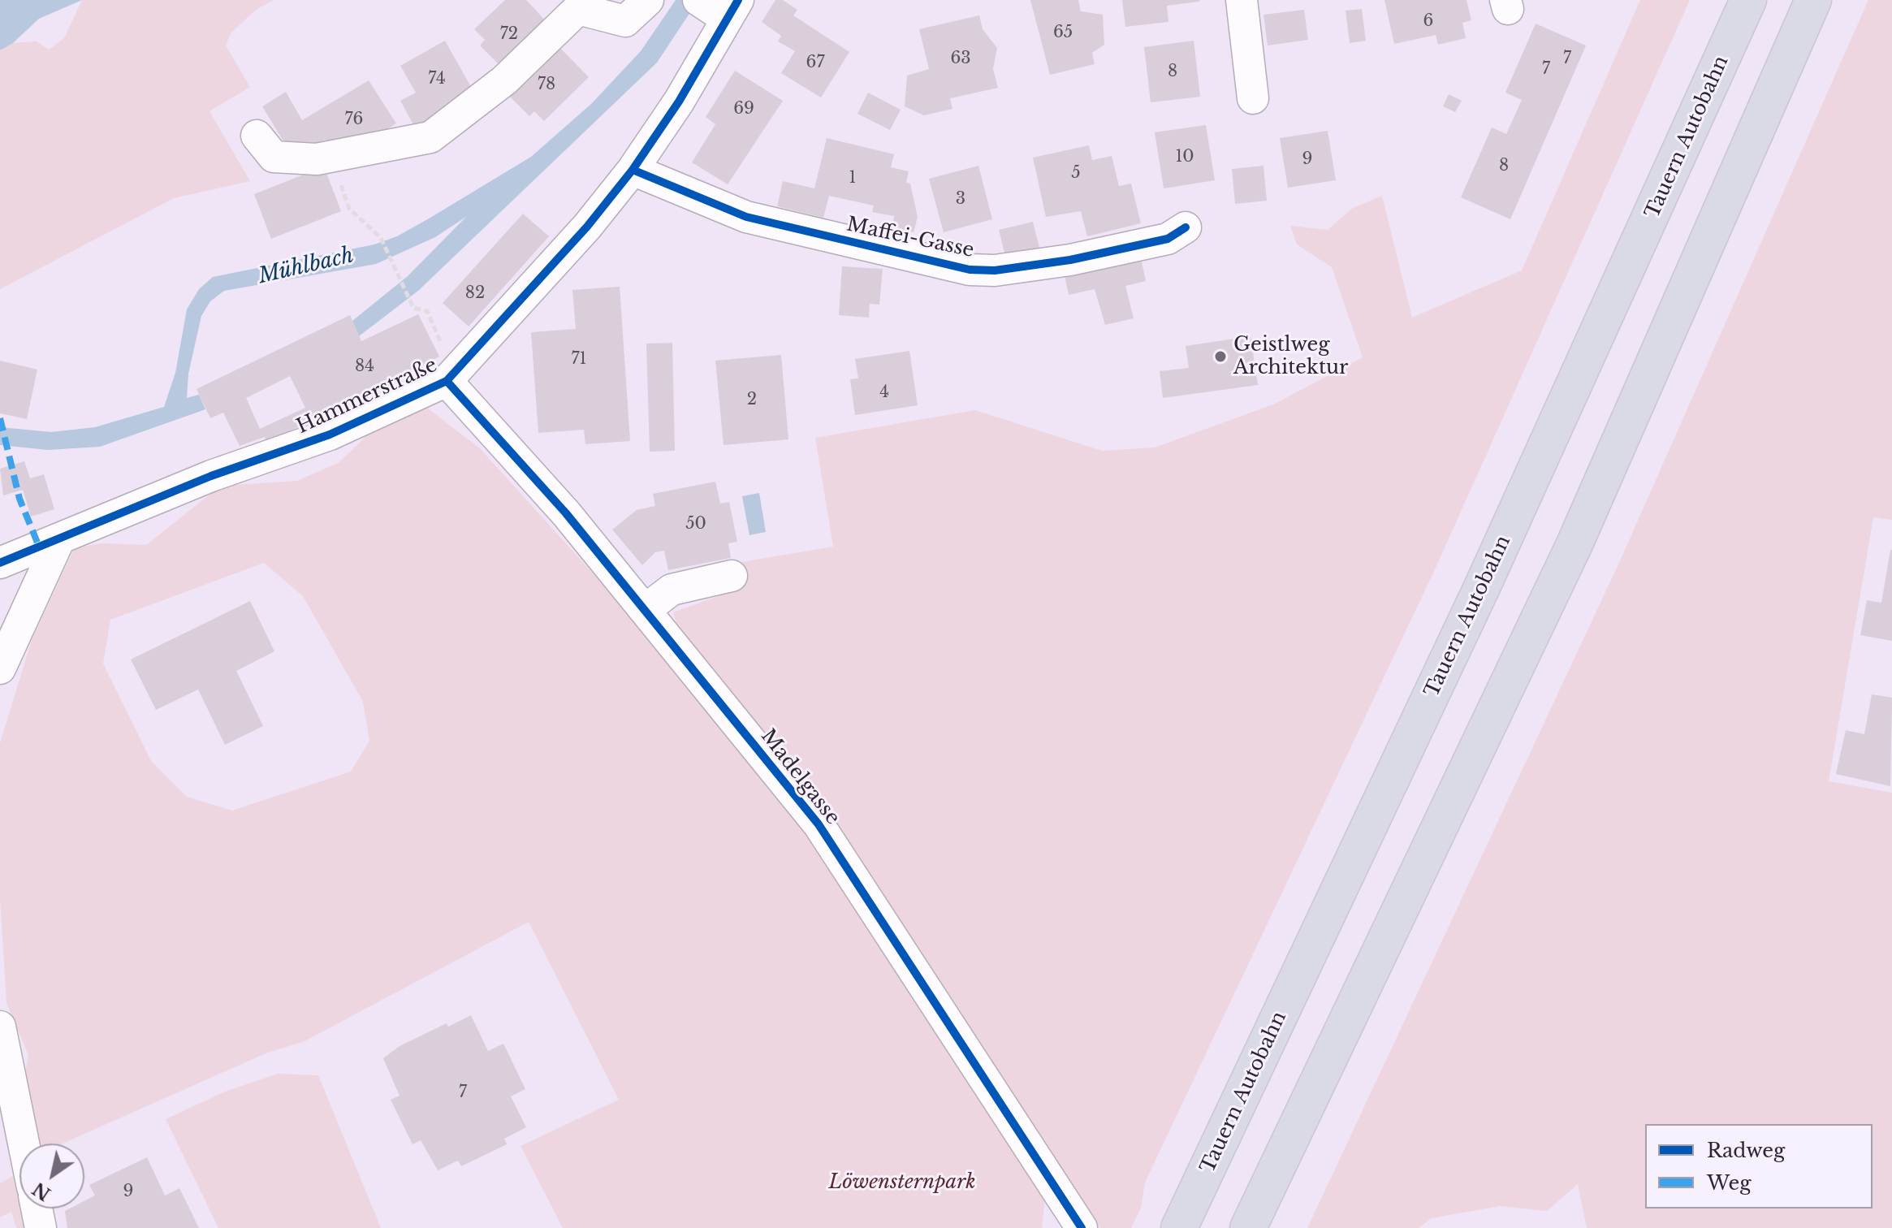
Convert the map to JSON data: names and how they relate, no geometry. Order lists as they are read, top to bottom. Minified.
{"streets":{"highway":["Tauern Autobahn"],"street":["Maffei-Gasse","Hammerstraße","Madelgasse"]},"crossings":[["Maffei-Gasse","Hammerstraße"],["Hammerstraße","Madelgasse"]],"water":["Mühlbach"],"parks":["Löwensternpark"],"places":["Geistlweg Architektur"],"house_numbers":["6","65","72","63","7","67","7","8","74","78","69","76","10","9","8","5","1","3","82","71","84","4","2","50","7","9"],"legend":["Radweg","Weg"],"north":"bottom left"}
